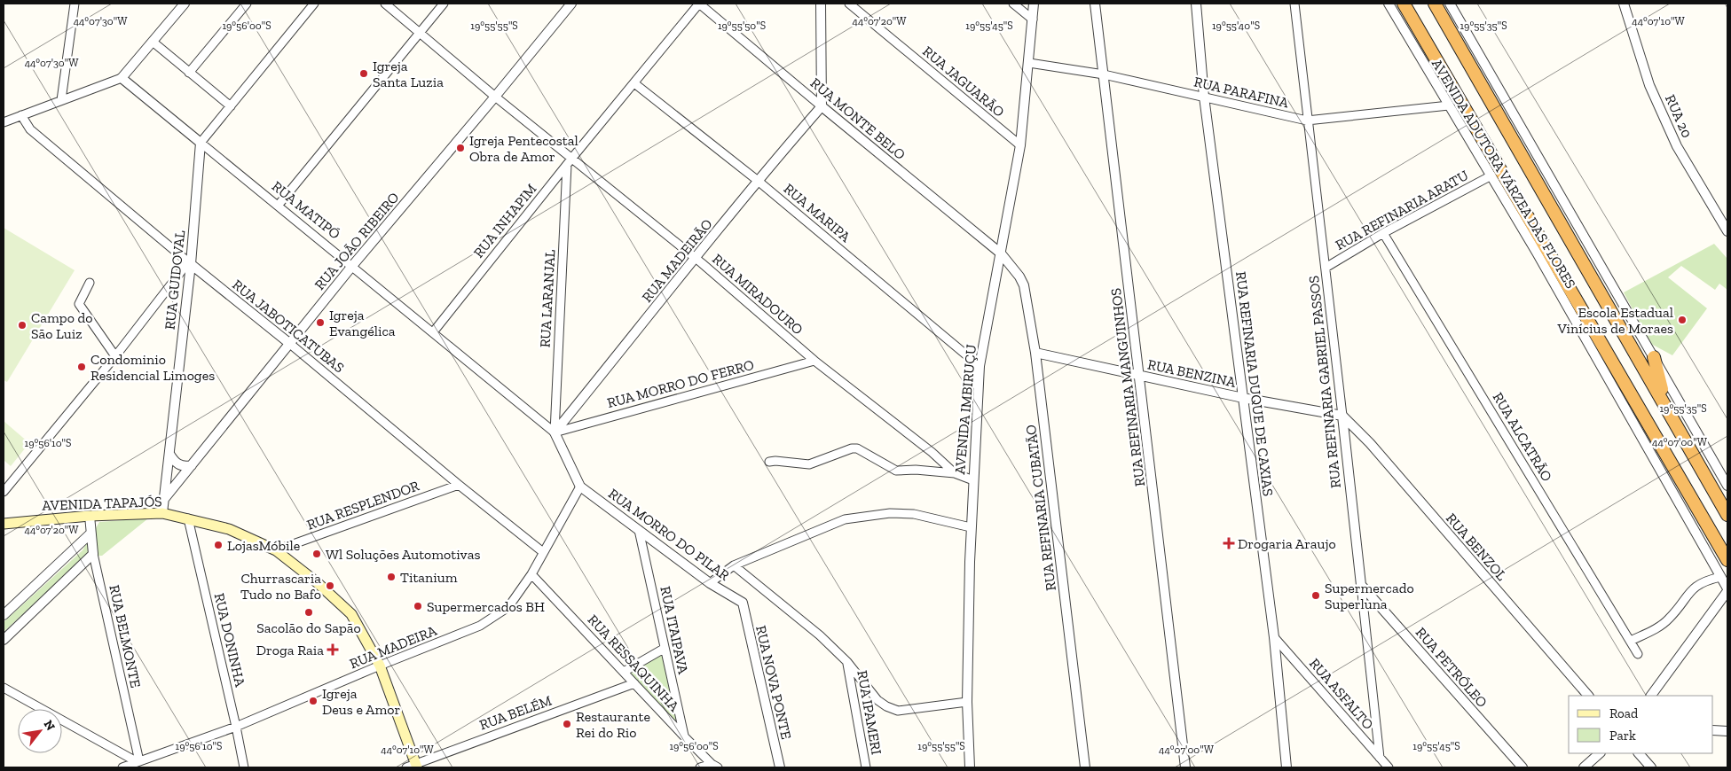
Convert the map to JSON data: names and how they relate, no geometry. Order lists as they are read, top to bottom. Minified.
{"streets":{"main road":["AVENIDA TAPAJÓS"],"street":["RUA JAGUARÃO","RUA PARAFINA","RUA 20","RUA MONTE BELO","AVENIDA ADUTORA VÁRZEA DAS FLORES","RUA MATIPÓ","RUA REFINARIA ARATU","RUA MARIPA","RUA INHAPIM","RUA JOÃO RIBEIRO","RUA MADEIRÃO","RUA GUIDOVAL","RUA MIRADOURO","RUA LARANJAL","RUA JABOTICATUBAS","RUA BENZINA","RUA REFINARIA GABRIEL PASSOS","RUA MORRO DO FERRO","RUA REFINARIA DUQUE DE CAXIAS","RUA REFINARIA MANGUINHOS","AVENIDA IMBIRUÇU","RUA ALCATRÃO","RUA RESPLENDOR","RUA REFINARIA CUBATÃO","RUA MORRO DO PILAR","RUA BENZOL","RUA ITAIPAVA","RUA BELMONTE","RUA DONINHA","RUA MADEIRA","RUA RESSAQUINHA","RUA PETRÓLEO","RUA NOVA PONTE","RUA ASFALTO","RUA BELÉM","RUA IPAMERI"]},"crossings":[["RUA JAGUARÃO","AVENIDA IMBIRUÇU"],["RUA PARAFINA","AVENIDA ADUTORA VÁRZEA DAS FLORES"],["RUA PARAFINA","RUA REFINARIA GABRIEL PASSOS"],["RUA PARAFINA","RUA REFINARIA DUQUE DE CAXIAS"],["RUA PARAFINA","RUA REFINARIA MANGUINHOS"],["RUA PARAFINA","AVENIDA IMBIRUÇU"],["RUA MONTE BELO","RUA INHAPIM"],["RUA MONTE BELO","RUA MADEIRÃO"],["RUA MONTE BELO","AVENIDA IMBIRUÇU"],["RUA MONTE BELO","RUA REFINARIA CUBATÃO"],["AVENIDA ADUTORA VÁRZEA DAS FLORES","RUA REFINARIA ARATU"],["RUA MATIPÓ","RUA INHAPIM"],["RUA MATIPÓ","RUA JOÃO RIBEIRO"],["RUA MATIPÓ","RUA MADEIRÃO"],["RUA MATIPÓ","RUA GUIDOVAL"],["RUA MATIPÓ","RUA LARANJAL"],["RUA MATIPÓ","RUA MORRO DO FERRO"],["RUA REFINARIA ARATU","RUA REFINARIA GABRIEL PASSOS"],["RUA REFINARIA ARATU","RUA ALCATRÃO"],["RUA MARIPA","RUA INHAPIM"],["RUA MARIPA","RUA MADEIRÃO"],["RUA MARIPA","AVENIDA IMBIRUÇU"],["RUA INHAPIM","RUA MIRADOURO"],["RUA INHAPIM","RUA LARANJAL"],["RUA JOÃO RIBEIRO","RUA GUIDOVAL"],["RUA JOÃO RIBEIRO","RUA MIRADOURO"],["RUA JOÃO RIBEIRO","RUA JABOTICATUBAS"],["RUA MADEIRÃO","RUA MIRADOURO"],["RUA MADEIRÃO","RUA LARANJAL"],["RUA MADEIRÃO","RUA MORRO DO FERRO"],["RUA GUIDOVAL","RUA JABOTICATUBAS"],["RUA GUIDOVAL","AVENIDA TAPAJÓS"],["RUA MIRADOURO","RUA MORRO DO FERRO"],["RUA MIRADOURO","AVENIDA IMBIRUÇU"],["RUA LARANJAL","RUA MORRO DO FERRO"],["RUA JABOTICATUBAS","RUA RESPLENDOR"],["RUA JABOTICATUBAS","RUA MADEIRA"],["RUA BENZINA","RUA REFINARIA GABRIEL PASSOS"],["RUA BENZINA","RUA REFINARIA DUQUE DE CAXIAS"],["RUA BENZINA","RUA REFINARIA MANGUINHOS"],["RUA BENZINA","RUA REFINARIA CUBATÃO"],["RUA BENZINA","RUA BENZOL"],["RUA REFINARIA GABRIEL PASSOS","RUA BENZOL"],["RUA REFINARIA GABRIEL PASSOS","RUA PETRÓLEO"],["RUA REFINARIA GABRIEL PASSOS","RUA ASFALTO"],["RUA REFINARIA DUQUE DE CAXIAS","RUA ASFALTO"],["AVENIDA IMBIRUÇU","RUA REFINARIA CUBATÃO"],["AVENIDA IMBIRUÇU","RUA MORRO DO PILAR"],["AVENIDA TAPAJÓS","RUA RESPLENDOR"],["AVENIDA TAPAJÓS","RUA BELMONTE"],["AVENIDA TAPAJÓS","RUA DONINHA"],["AVENIDA TAPAJÓS","RUA MADEIRA"],["AVENIDA TAPAJÓS","RUA BELÉM"],["RUA MORRO DO PILAR","RUA ITAIPAVA"],["RUA MORRO DO PILAR","RUA MADEIRA"],["RUA MORRO DO PILAR","RUA NOVA PONTE"],["RUA MORRO DO PILAR","RUA IPAMERI"],["RUA ITAIPAVA","RUA RESSAQUINHA"],["RUA BELMONTE","RUA MADEIRA"],["RUA DONINHA","RUA MADEIRA"],["RUA MADEIRA","RUA RESSAQUINHA"],["RUA RESSAQUINHA","RUA BELÉM"]],"places":{"other":["Igreja Santa Luzia","Igreja Pentecostal Obra de Amor","Escola Estadual Vinícius de Moraes","Igreja Evangélica","Campo do São Luiz","Condominio Residencial Limoges","LojasMóbile","Wl Soluções Automotivas","Titanium","Churrascaria Tudo no Bafo","Supermercado Superluna","Supermercados BH","Sacolão do Sapão","Igreja Deus e Amor","Restaurante Rei do Rio"],"health":["Drogaria Araujo","Droga Raia"]},"legend":["Road","Park"],"north":"top right","coordinates":["44°07'30\"W","44°07'20\"W","44°07'10\"W","19°56'00\"S","19°55'55\"S","19°55'50\"S","19°55'45\"S","19°55'40\"S","19°55'35\"S","44°07'00\"W","19°56'10\"S"]}
